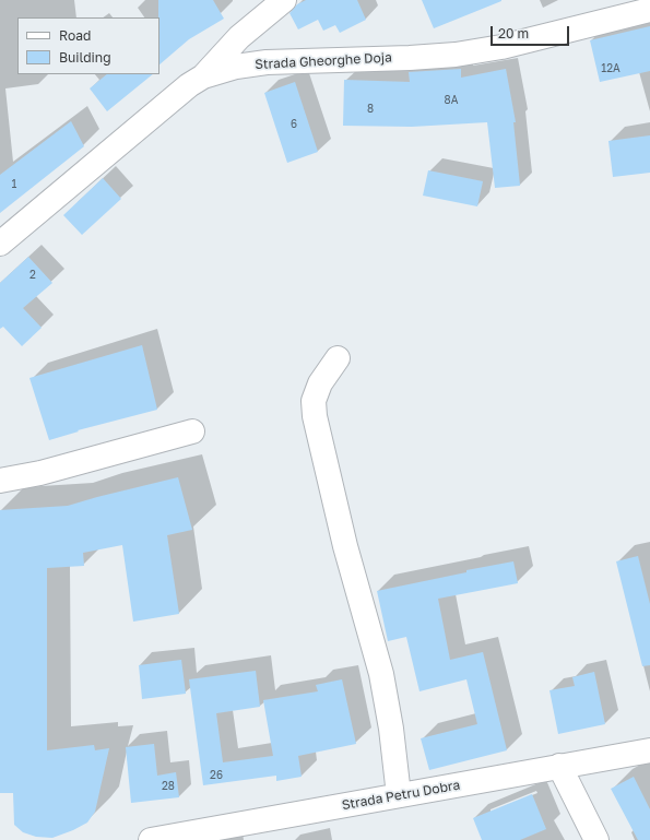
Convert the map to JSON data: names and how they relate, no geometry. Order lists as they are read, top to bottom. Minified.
{"streets":{"street":["Strada Gheorghe Doja","Strada Petru Dobra"]},"house_numbers":["12A","8A","8","6","1","2","26","28"],"legend":["Road","Building"],"scale_bar":"20 m"}
